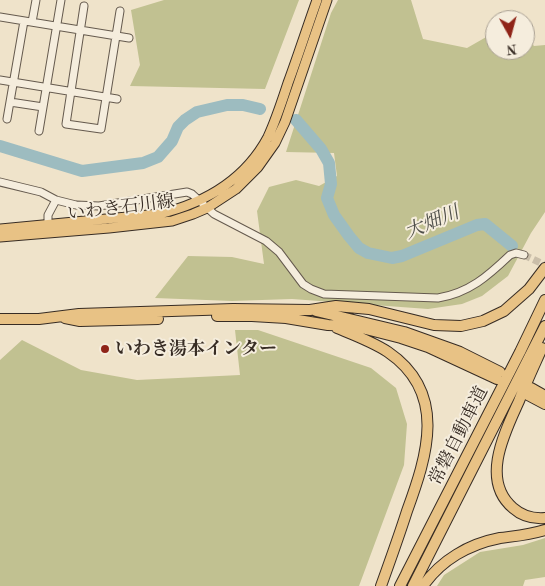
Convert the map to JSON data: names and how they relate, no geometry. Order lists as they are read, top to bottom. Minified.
{"streets":{"highway":["常磐自動車道"],"main road":["いわき石川線"]},"water":["大畑川"],"places":["いわき湯本インター"],"north":"bottom"}
